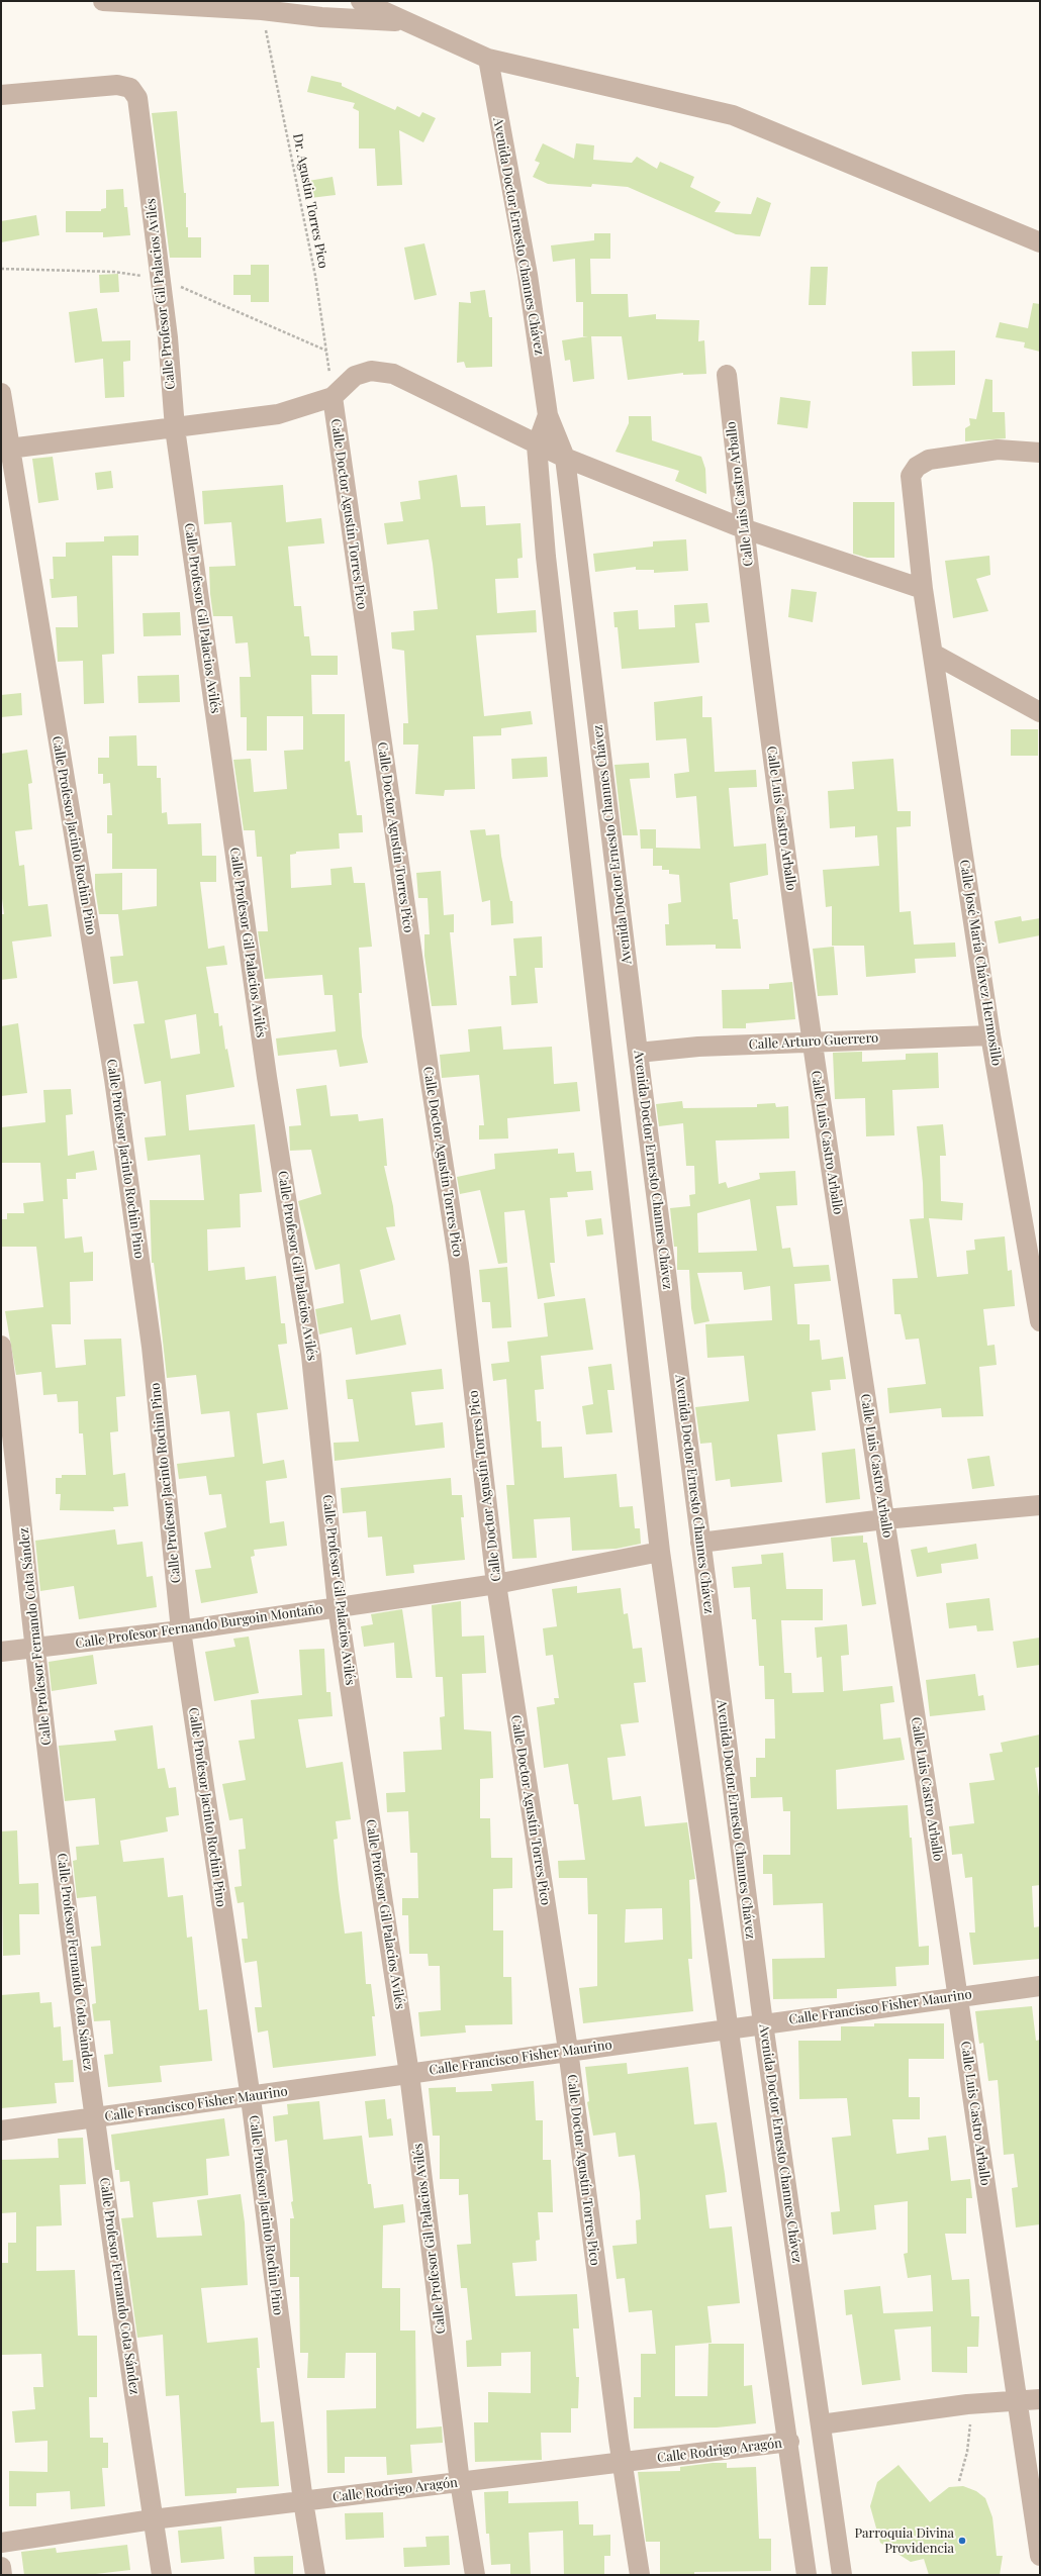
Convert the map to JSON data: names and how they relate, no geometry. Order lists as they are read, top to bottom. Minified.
{"streets":{"street":["Avenida Doctor Ernesto Channes Chávez","Calle Profesor Gil Palacios Avilés","Calle Luis Castro Arballo","Calle Doctor Agustín Torres Pico","Calle Profesor Jacinto Rochin Pino","Calle José María Chávez Hermosillo","Calle Arturo Guerrero","Calle Profesor Fernando Burgoin Montaño","Calle Profesor Fernando Cota Sández","Calle Francisco Fisher Maurino","Calle Rodrigo Aragón"],"path":["Dr. Agustin Torres Pico"]},"crossings":[["Dr. Agustin Torres Pico","Calle Doctor Agustín Torres Pico"],["Avenida Doctor Ernesto Channes Chávez","Calle Arturo Guerrero"],["Avenida Doctor Ernesto Channes Chávez","Calle Profesor Fernando Burgoin Montaño"],["Avenida Doctor Ernesto Channes Chávez","Calle Francisco Fisher Maurino"],["Avenida Doctor Ernesto Channes Chávez","Calle Rodrigo Aragón"],["Calle Profesor Gil Palacios Avilés","Calle Profesor Fernando Burgoin Montaño"],["Calle Profesor Gil Palacios Avilés","Calle Francisco Fisher Maurino"],["Calle Profesor Gil Palacios Avilés","Calle Rodrigo Aragón"],["Calle Luis Castro Arballo","Calle Arturo Guerrero"],["Calle Luis Castro Arballo","Calle Francisco Fisher Maurino"],["Calle Doctor Agustín Torres Pico","Calle Profesor Fernando Burgoin Montaño"],["Calle Doctor Agustín Torres Pico","Calle Francisco Fisher Maurino"],["Calle Doctor Agustín Torres Pico","Calle Rodrigo Aragón"],["Calle Profesor Jacinto Rochin Pino","Calle Profesor Fernando Burgoin Montaño"],["Calle Profesor Jacinto Rochin Pino","Calle Francisco Fisher Maurino"],["Calle Profesor Jacinto Rochin Pino","Calle Rodrigo Aragón"],["Calle José María Chávez Hermosillo","Calle Arturo Guerrero"],["Calle Profesor Fernando Burgoin Montaño","Calle Profesor Fernando Cota Sández"],["Calle Profesor Fernando Cota Sández","Calle Francisco Fisher Maurino"],["Calle Profesor Fernando Cota Sández","Calle Rodrigo Aragón"]],"places":["Parroquia Divina Providencia"]}
